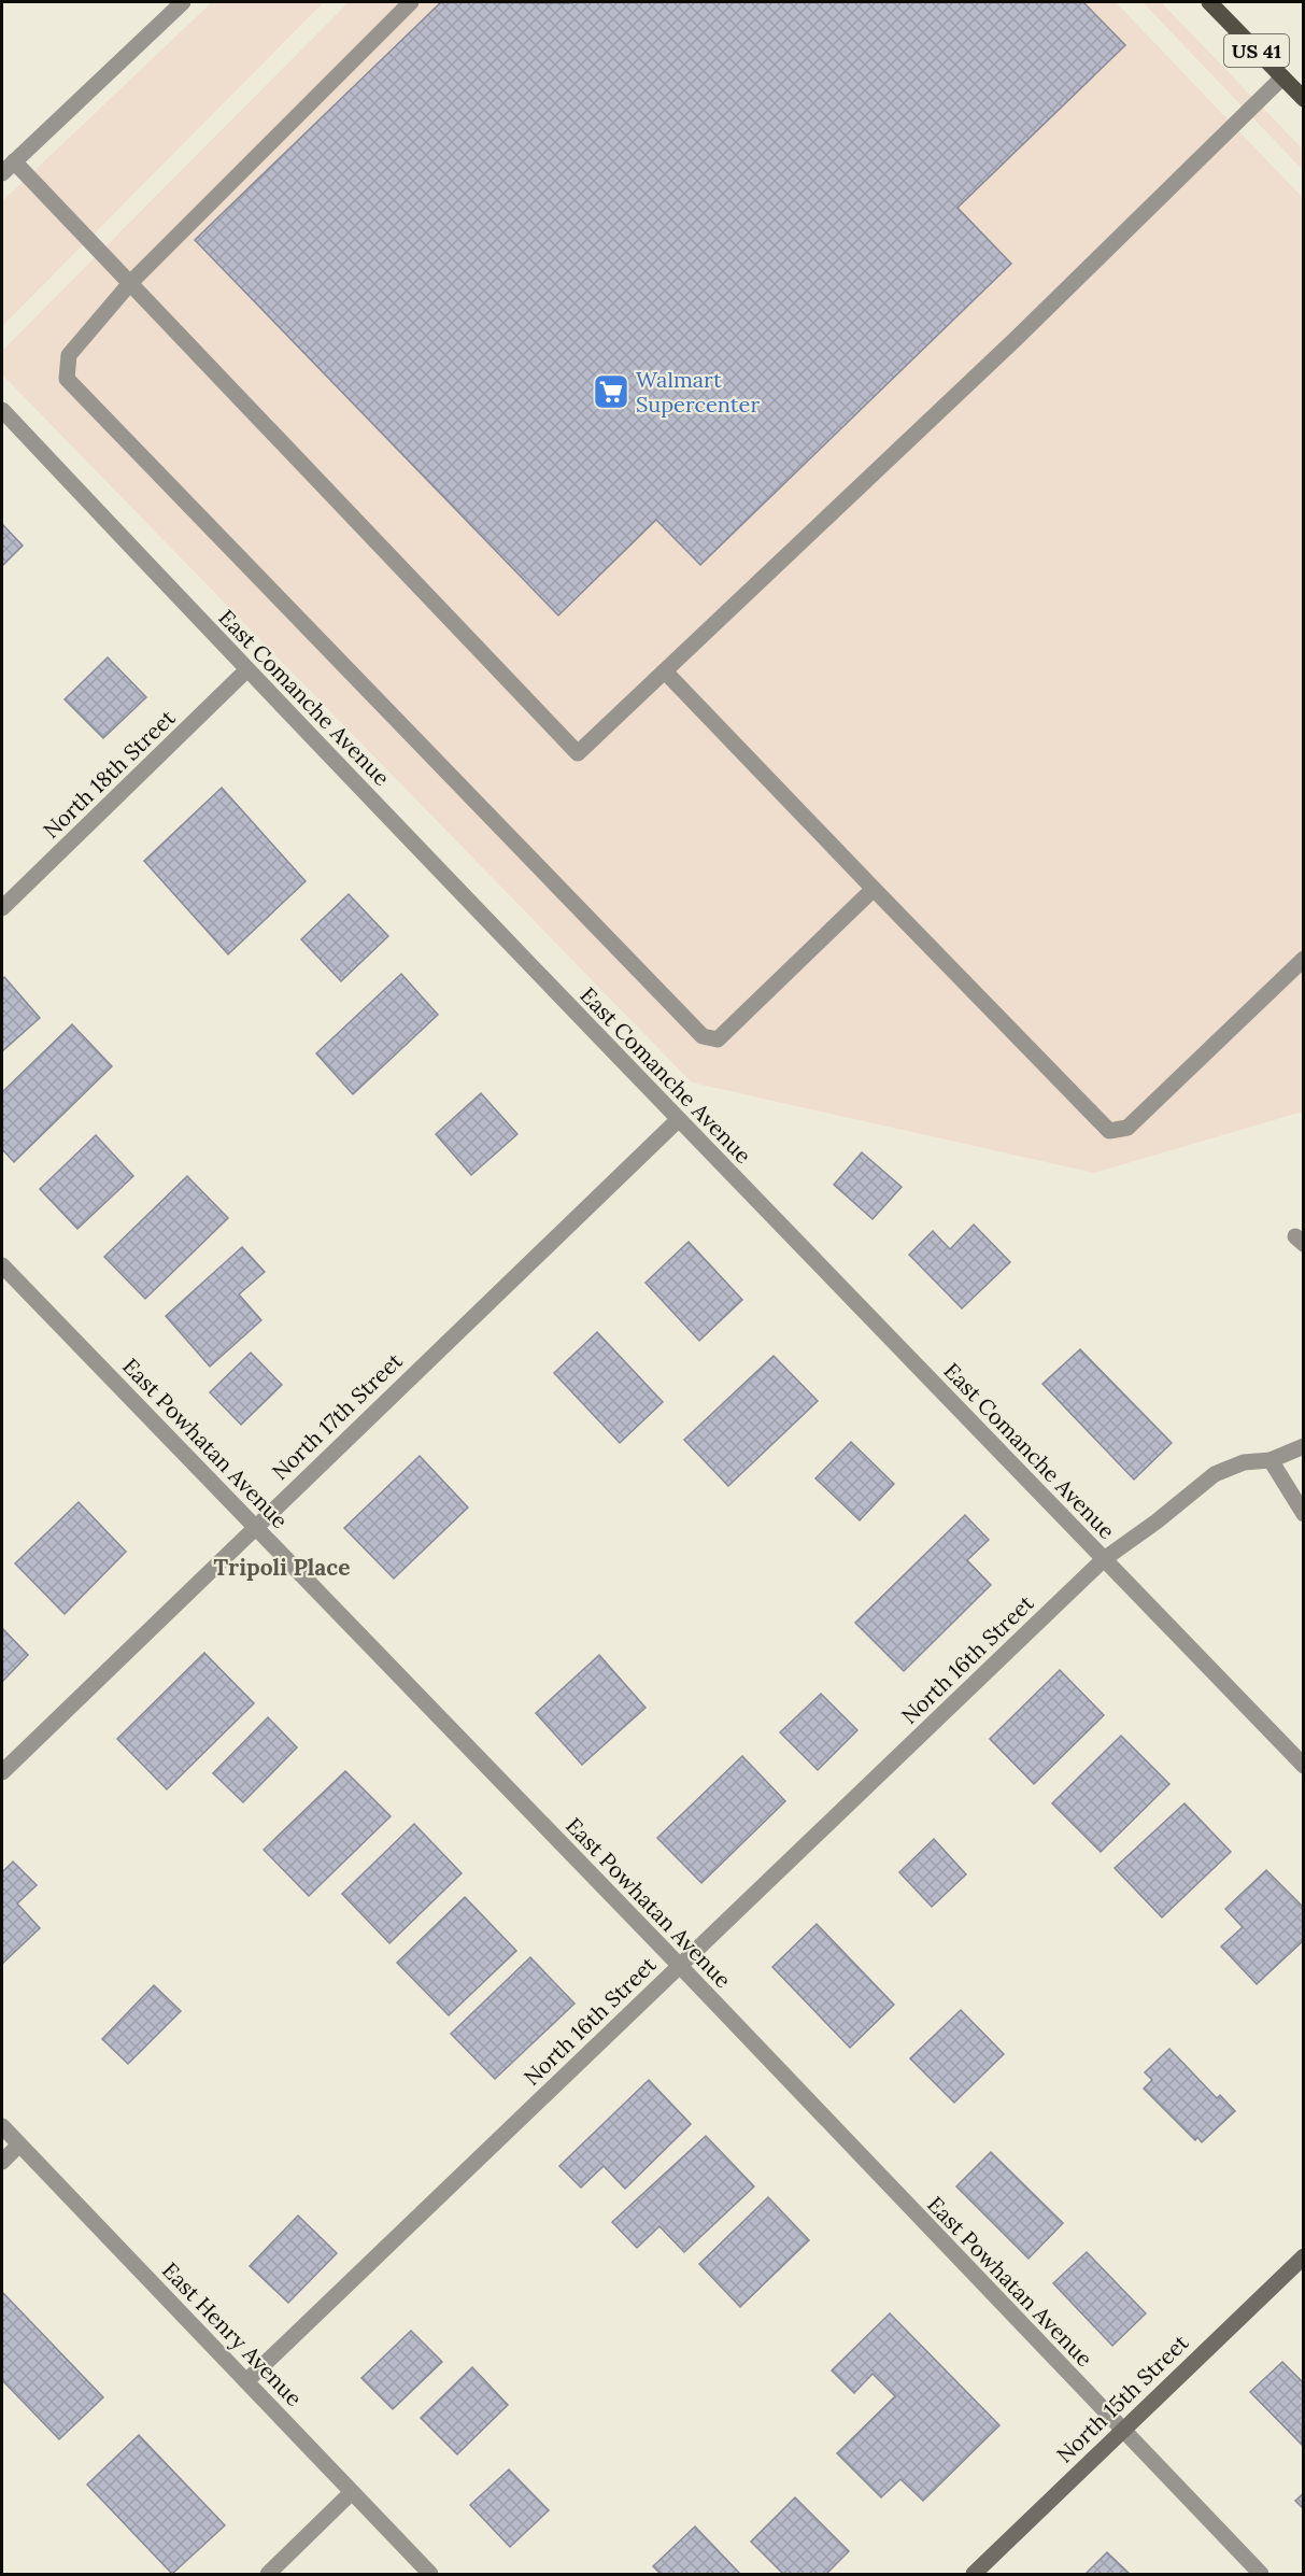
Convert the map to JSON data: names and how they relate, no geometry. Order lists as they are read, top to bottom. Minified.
{"streets":{"main road":["US 41"],"street":["East Comanche Avenue","North 18th Street","North 17th Street","East Powhatan Avenue","North 16th Street","East Henry Avenue","North 15th Street"]},"crossings":[["East Comanche Avenue","North 18th Street"],["East Comanche Avenue","North 17th Street"],["East Comanche Avenue","North 16th Street"],["North 17th Street","East Powhatan Avenue"],["East Powhatan Avenue","North 16th Street"],["East Powhatan Avenue","North 15th Street"],["North 16th Street","East Henry Avenue"]],"districts":["Tripoli Place"],"places":{"supermarket":["Walmart Supercenter"]}}
